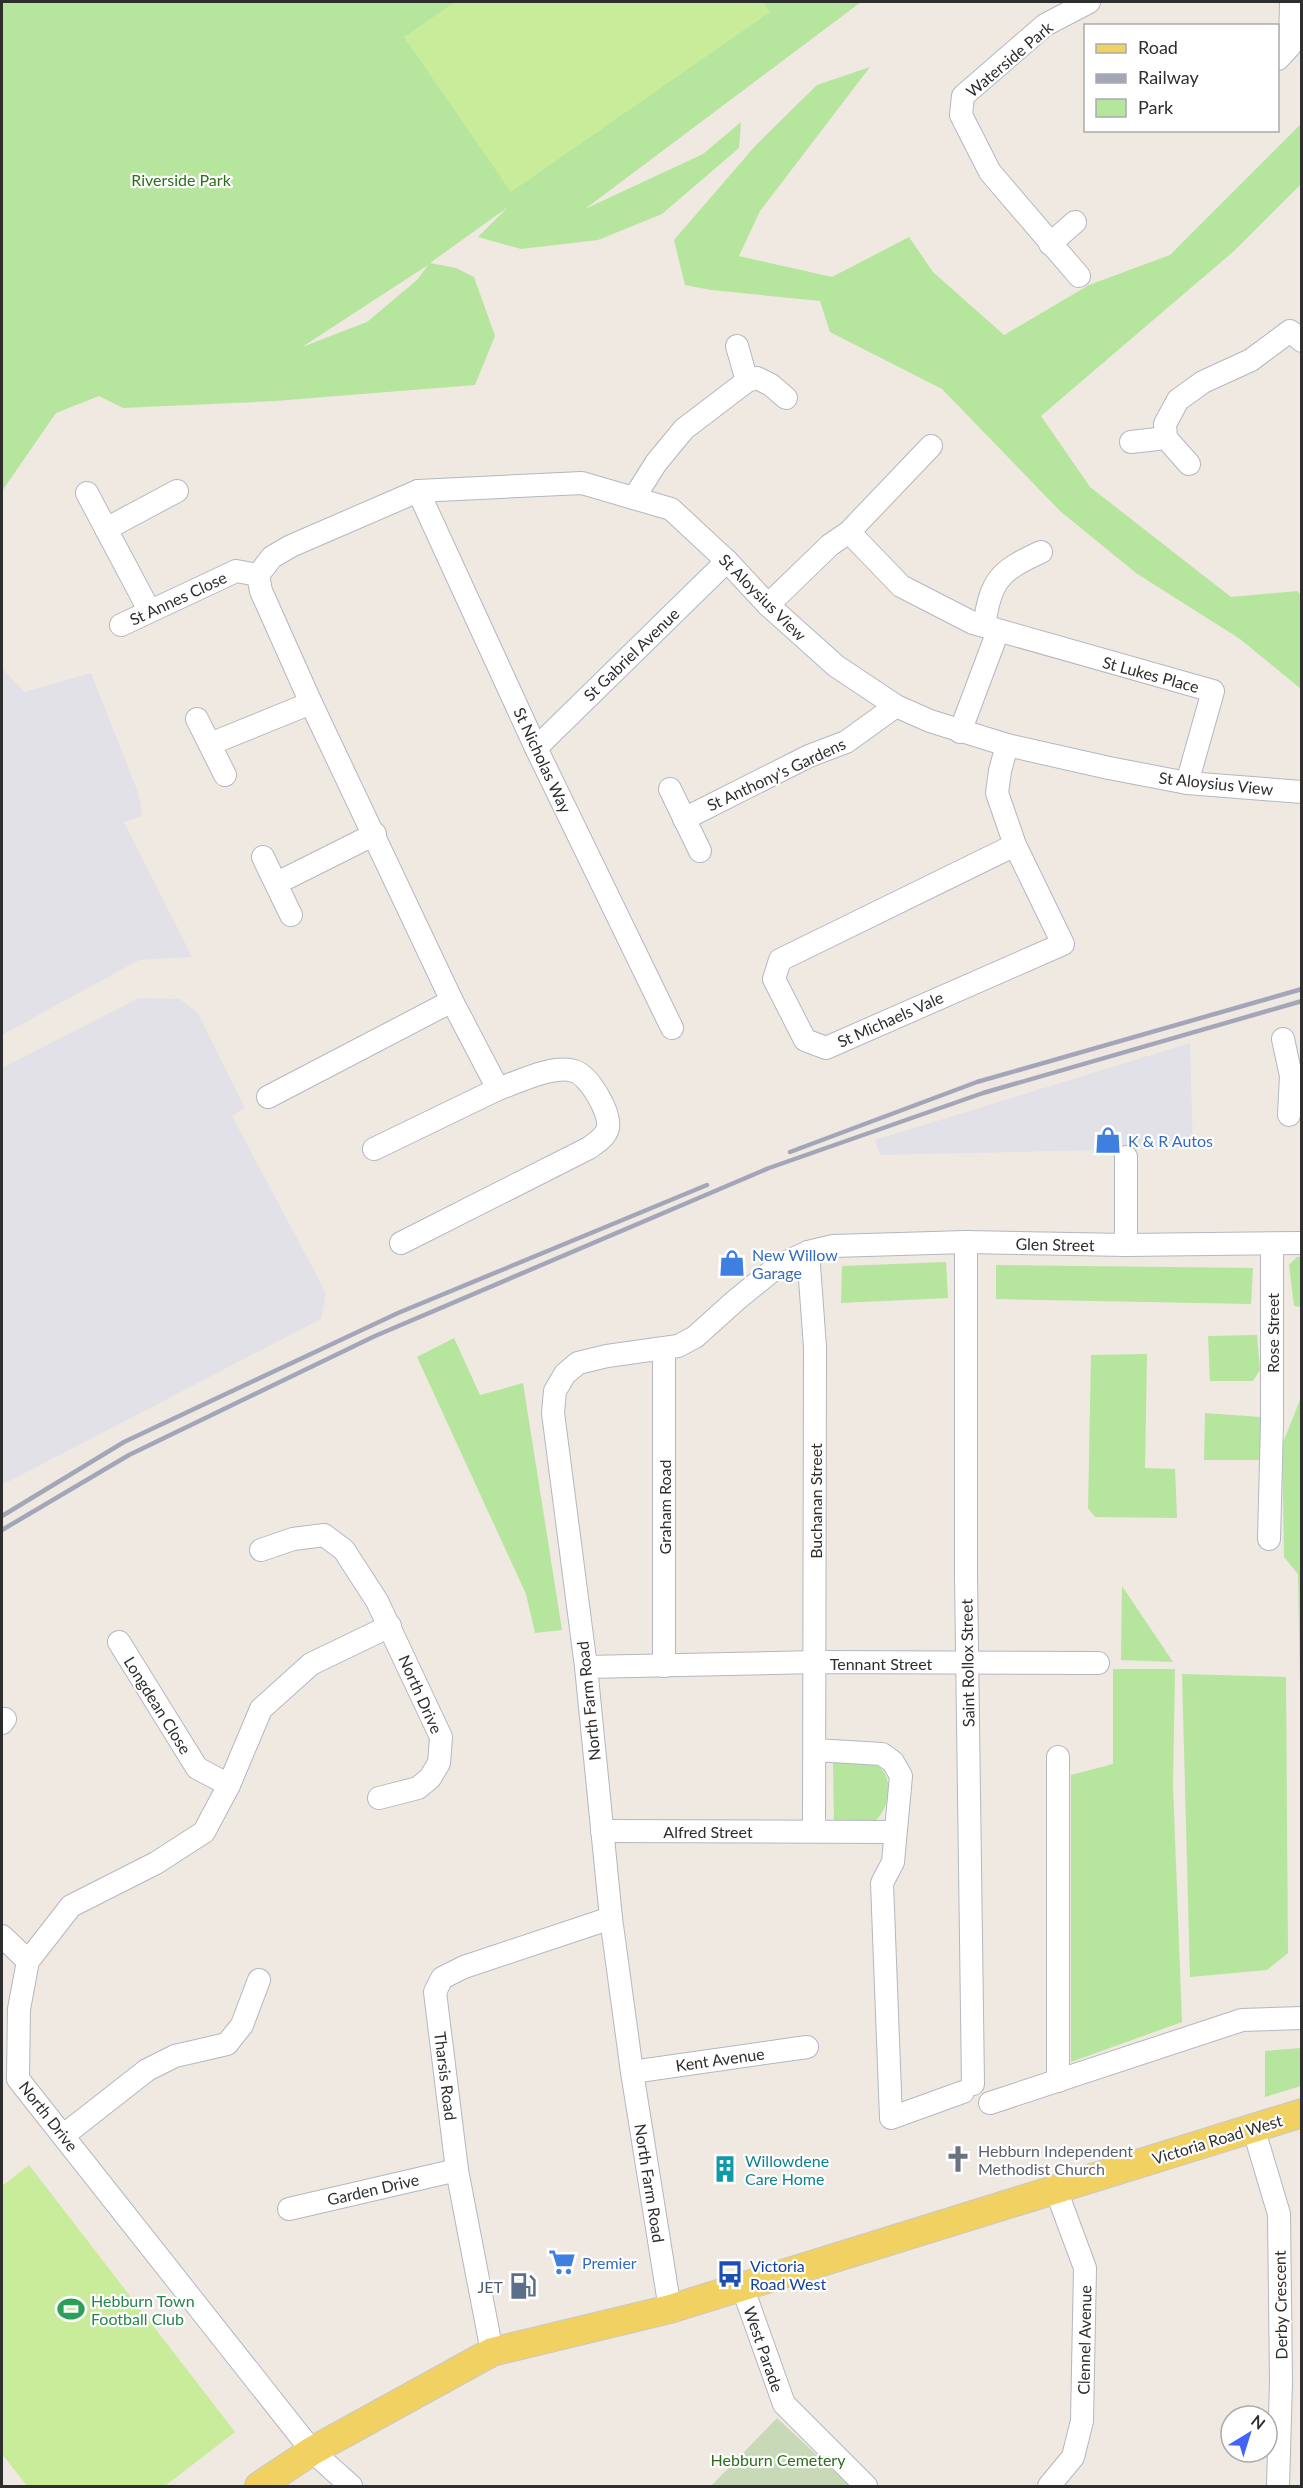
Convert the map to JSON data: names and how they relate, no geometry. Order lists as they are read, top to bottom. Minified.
{"streets":{"main road":["Victoria Road West"],"street":["Waterside Park","St Aloysius View","St Annes Close","St Gabriel Avenue","St Lukes Place","St Nicholas Way","St Anthony's Gardens","St Michaels Vale","Glen Street","Rose Street","Buchanan Street","Graham Road","Tennant Street","Saint Rollox Street","North Drive","North Farm Road","Longdean Close","Alfred Street","Kent Avenue","Tharsis Road","Garden Drive","Derby Crescent","Clennel Avenue","West Parade"]},"crossings":[["St Aloysius View","St Annes Close"],["St Aloysius View","St Gabriel Avenue"],["St Aloysius View","St Lukes Place"],["St Aloysius View","St Nicholas Way"],["St Aloysius View","St Anthony's Gardens"],["St Aloysius View","St Michaels Vale"],["St Gabriel Avenue","St Nicholas Way"],["Glen Street","Rose Street"],["Glen Street","Buchanan Street"],["Glen Street","Saint Rollox Street"],["Glen Street","North Farm Road"],["Buchanan Street","Tennant Street"],["Buchanan Street","North Farm Road"],["Graham Road","Tennant Street"],["Graham Road","North Farm Road"],["Tennant Street","Saint Rollox Street"],["Tennant Street","North Farm Road"],["Saint Rollox Street","Alfred Street"],["North Drive","Longdean Close"],["North Drive","Victoria Road West"],["North Farm Road","Alfred Street"],["North Farm Road","Kent Avenue"],["North Farm Road","Tharsis Road"],["North Farm Road","Victoria Road West"],["Tharsis Road","Victoria Road West"],["Tharsis Road","Garden Drive"],["Victoria Road West","Derby Crescent"],["Victoria Road West","Clennel Avenue"],["Victoria Road West","West Parade"]],"parks":["Riverside Park","Hebburn Cemetery"],"places":{"shop":["K & R Autos","New Willow Garage"],"church":["Hebburn Independent Methodist Church"],"building":["Willowdene Care Home"],"supermarket":["Premier"],"bus stop":["Victoria Road West"],"fuel station":["JET"],"sports":["Hebburn Town Football Club"]},"legend":["Road","Railway","Park"],"north":"top right"}
